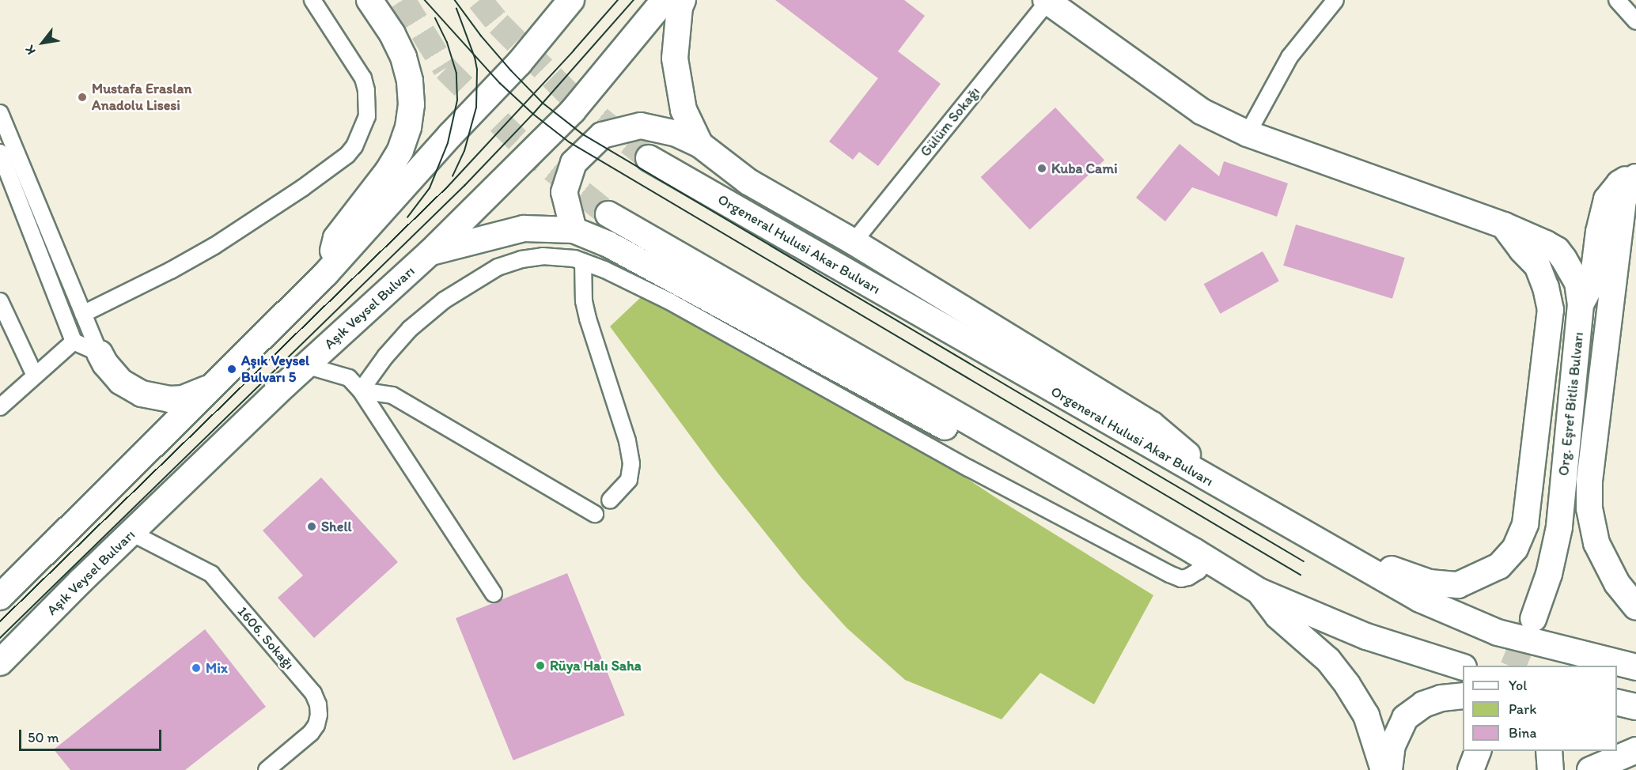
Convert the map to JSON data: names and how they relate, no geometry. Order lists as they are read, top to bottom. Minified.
{"streets":{"main road":["Orgeneral Hulusi Akar Bulvarı","Aşık Veysel Bulvarı","Org. Eşref Bitlis Bulvarı"],"street":["Gülüm Sokağı","1606. Sokağı"]},"crossings":[["Gülüm Sokağı","Org. Eşref Bitlis Bulvarı"],["Aşık Veysel Bulvarı","1606. Sokağı"]],"places":["Mustafa Eraslan Anadolu Lisesi","Kuba Cami","Aşık Veysel Bulvarı 5","Shell","Rüya Halı Saha","Mix"],"legend":["Yol","Park","Bina"],"scale_bar":"50 m","north":"bottom left"}
